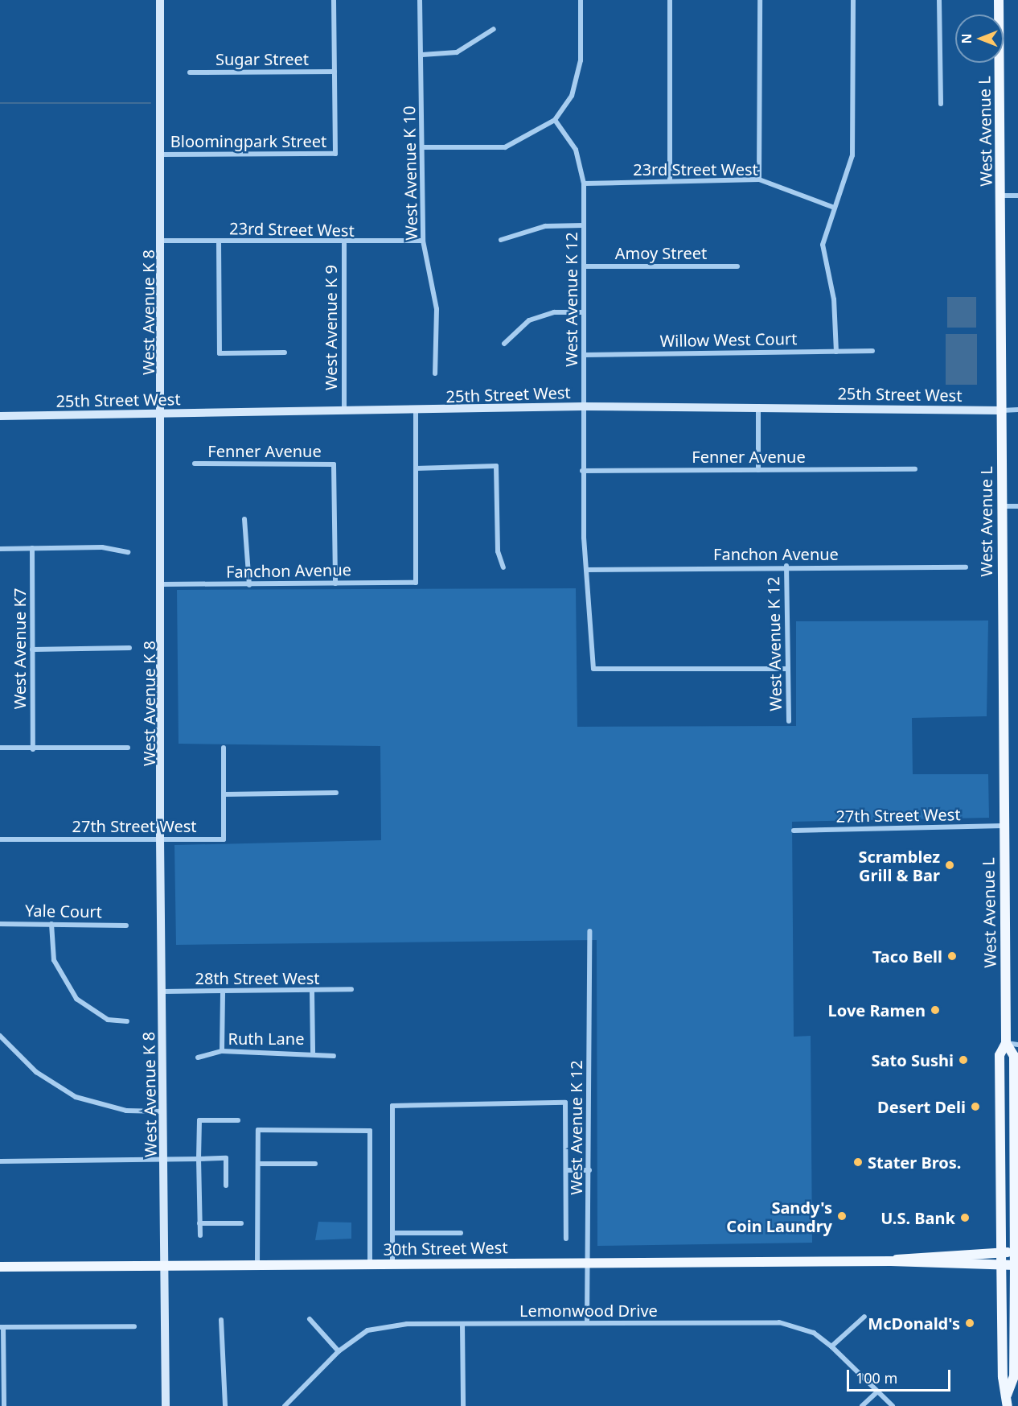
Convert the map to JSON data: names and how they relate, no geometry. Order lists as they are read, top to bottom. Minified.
{"streets":{"main road":["West Avenue L","30th Street West"],"street":["Sugar Street","Bloomingpark Street","23rd Street West","West Avenue K 10","Amoy Street","West Avenue K 12","West Avenue K 8","West Avenue K 9","Willow West Court","25th Street West","Fenner Avenue","Fanchon Avenue","West Avenue K7","27th Street West","Yale Court","28th Street West","Ruth Lane","Lemonwood Drive"]},"crossings":[["Sugar Street","Bloomingpark Street"],["West Avenue L","25th Street West"],["West Avenue L","27th Street West"],["West Avenue L","30th Street West"],["Bloomingpark Street","West Avenue K 8"],["23rd Street West","West Avenue K 10"],["23rd Street West","West Avenue K 12"],["23rd Street West","West Avenue K 8"],["23rd Street West","West Avenue K 9"],["Amoy Street","West Avenue K 12"],["West Avenue K 12","Willow West Court"],["West Avenue K 12","25th Street West"],["West Avenue K 12","Fenner Avenue"],["West Avenue K 12","Fanchon Avenue"],["West Avenue K 12","30th Street West"],["West Avenue K 12","Lemonwood Drive"],["West Avenue K 8","25th Street West"],["West Avenue K 8","Fanchon Avenue"],["West Avenue K 8","27th Street West"],["West Avenue K 8","28th Street West"],["West Avenue K 8","30th Street West"],["West Avenue K 9","25th Street West"],["Fenner Avenue","Fanchon Avenue"]],"places":["Scramblez Grill & Bar","Taco Bell","Love Ramen","Sato Sushi","Desert Deli","Stater Bros.","Sandy's Coin Laundry","U.S. Bank","McDonald's"],"scale_bar":"100 m","north":"left"}
